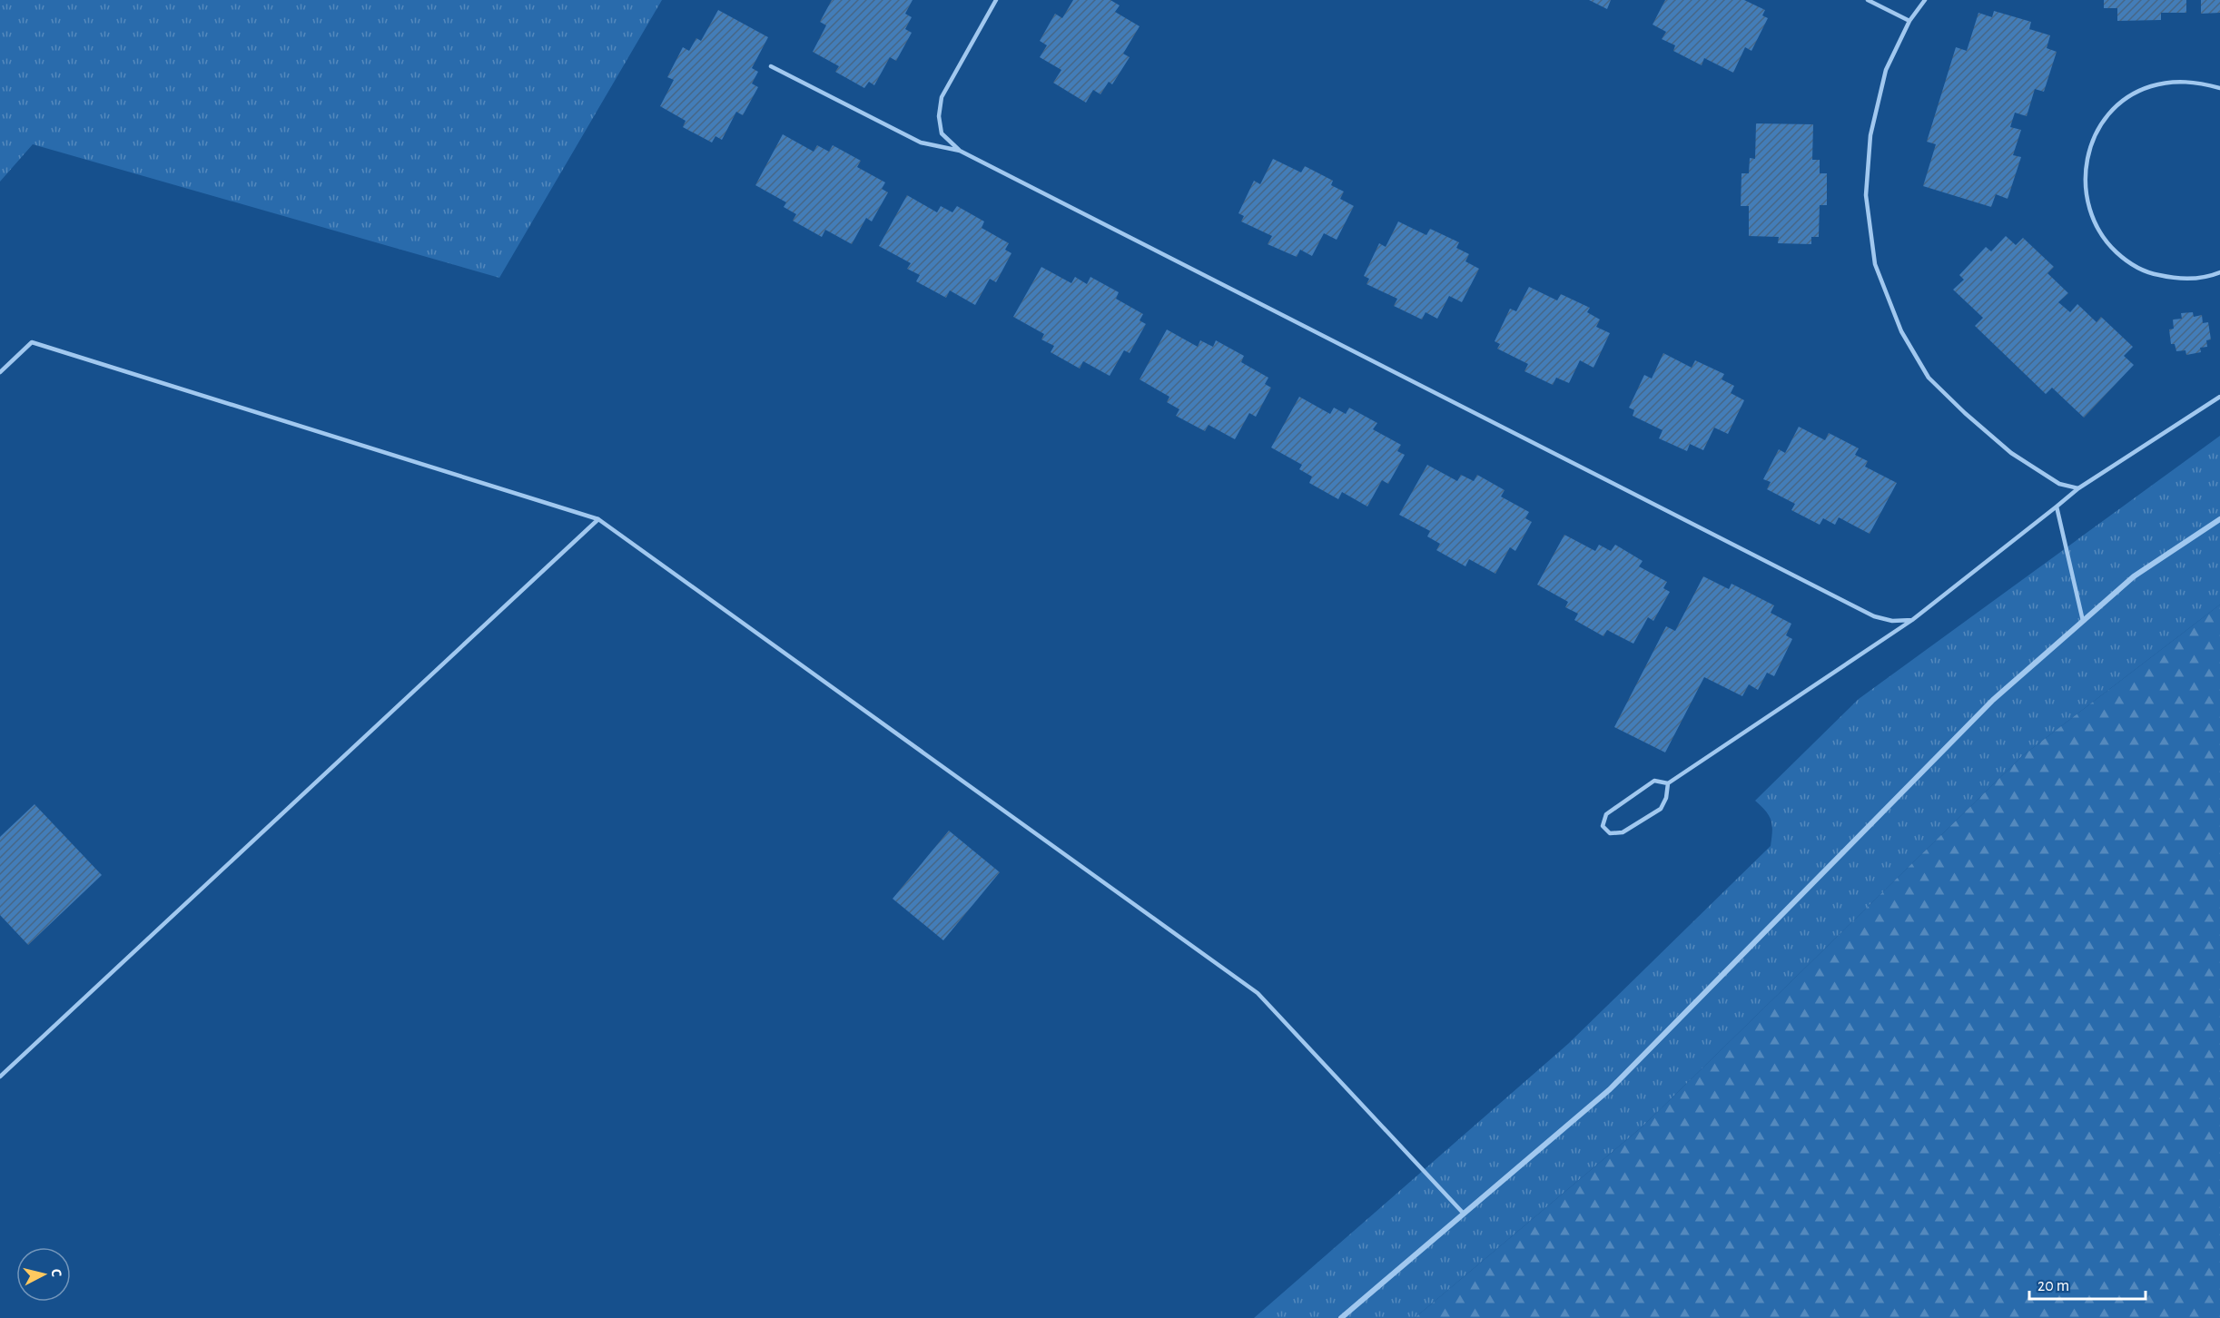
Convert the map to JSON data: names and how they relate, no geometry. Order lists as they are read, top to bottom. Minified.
{"scale_bar":"20 m","north":"right"}
